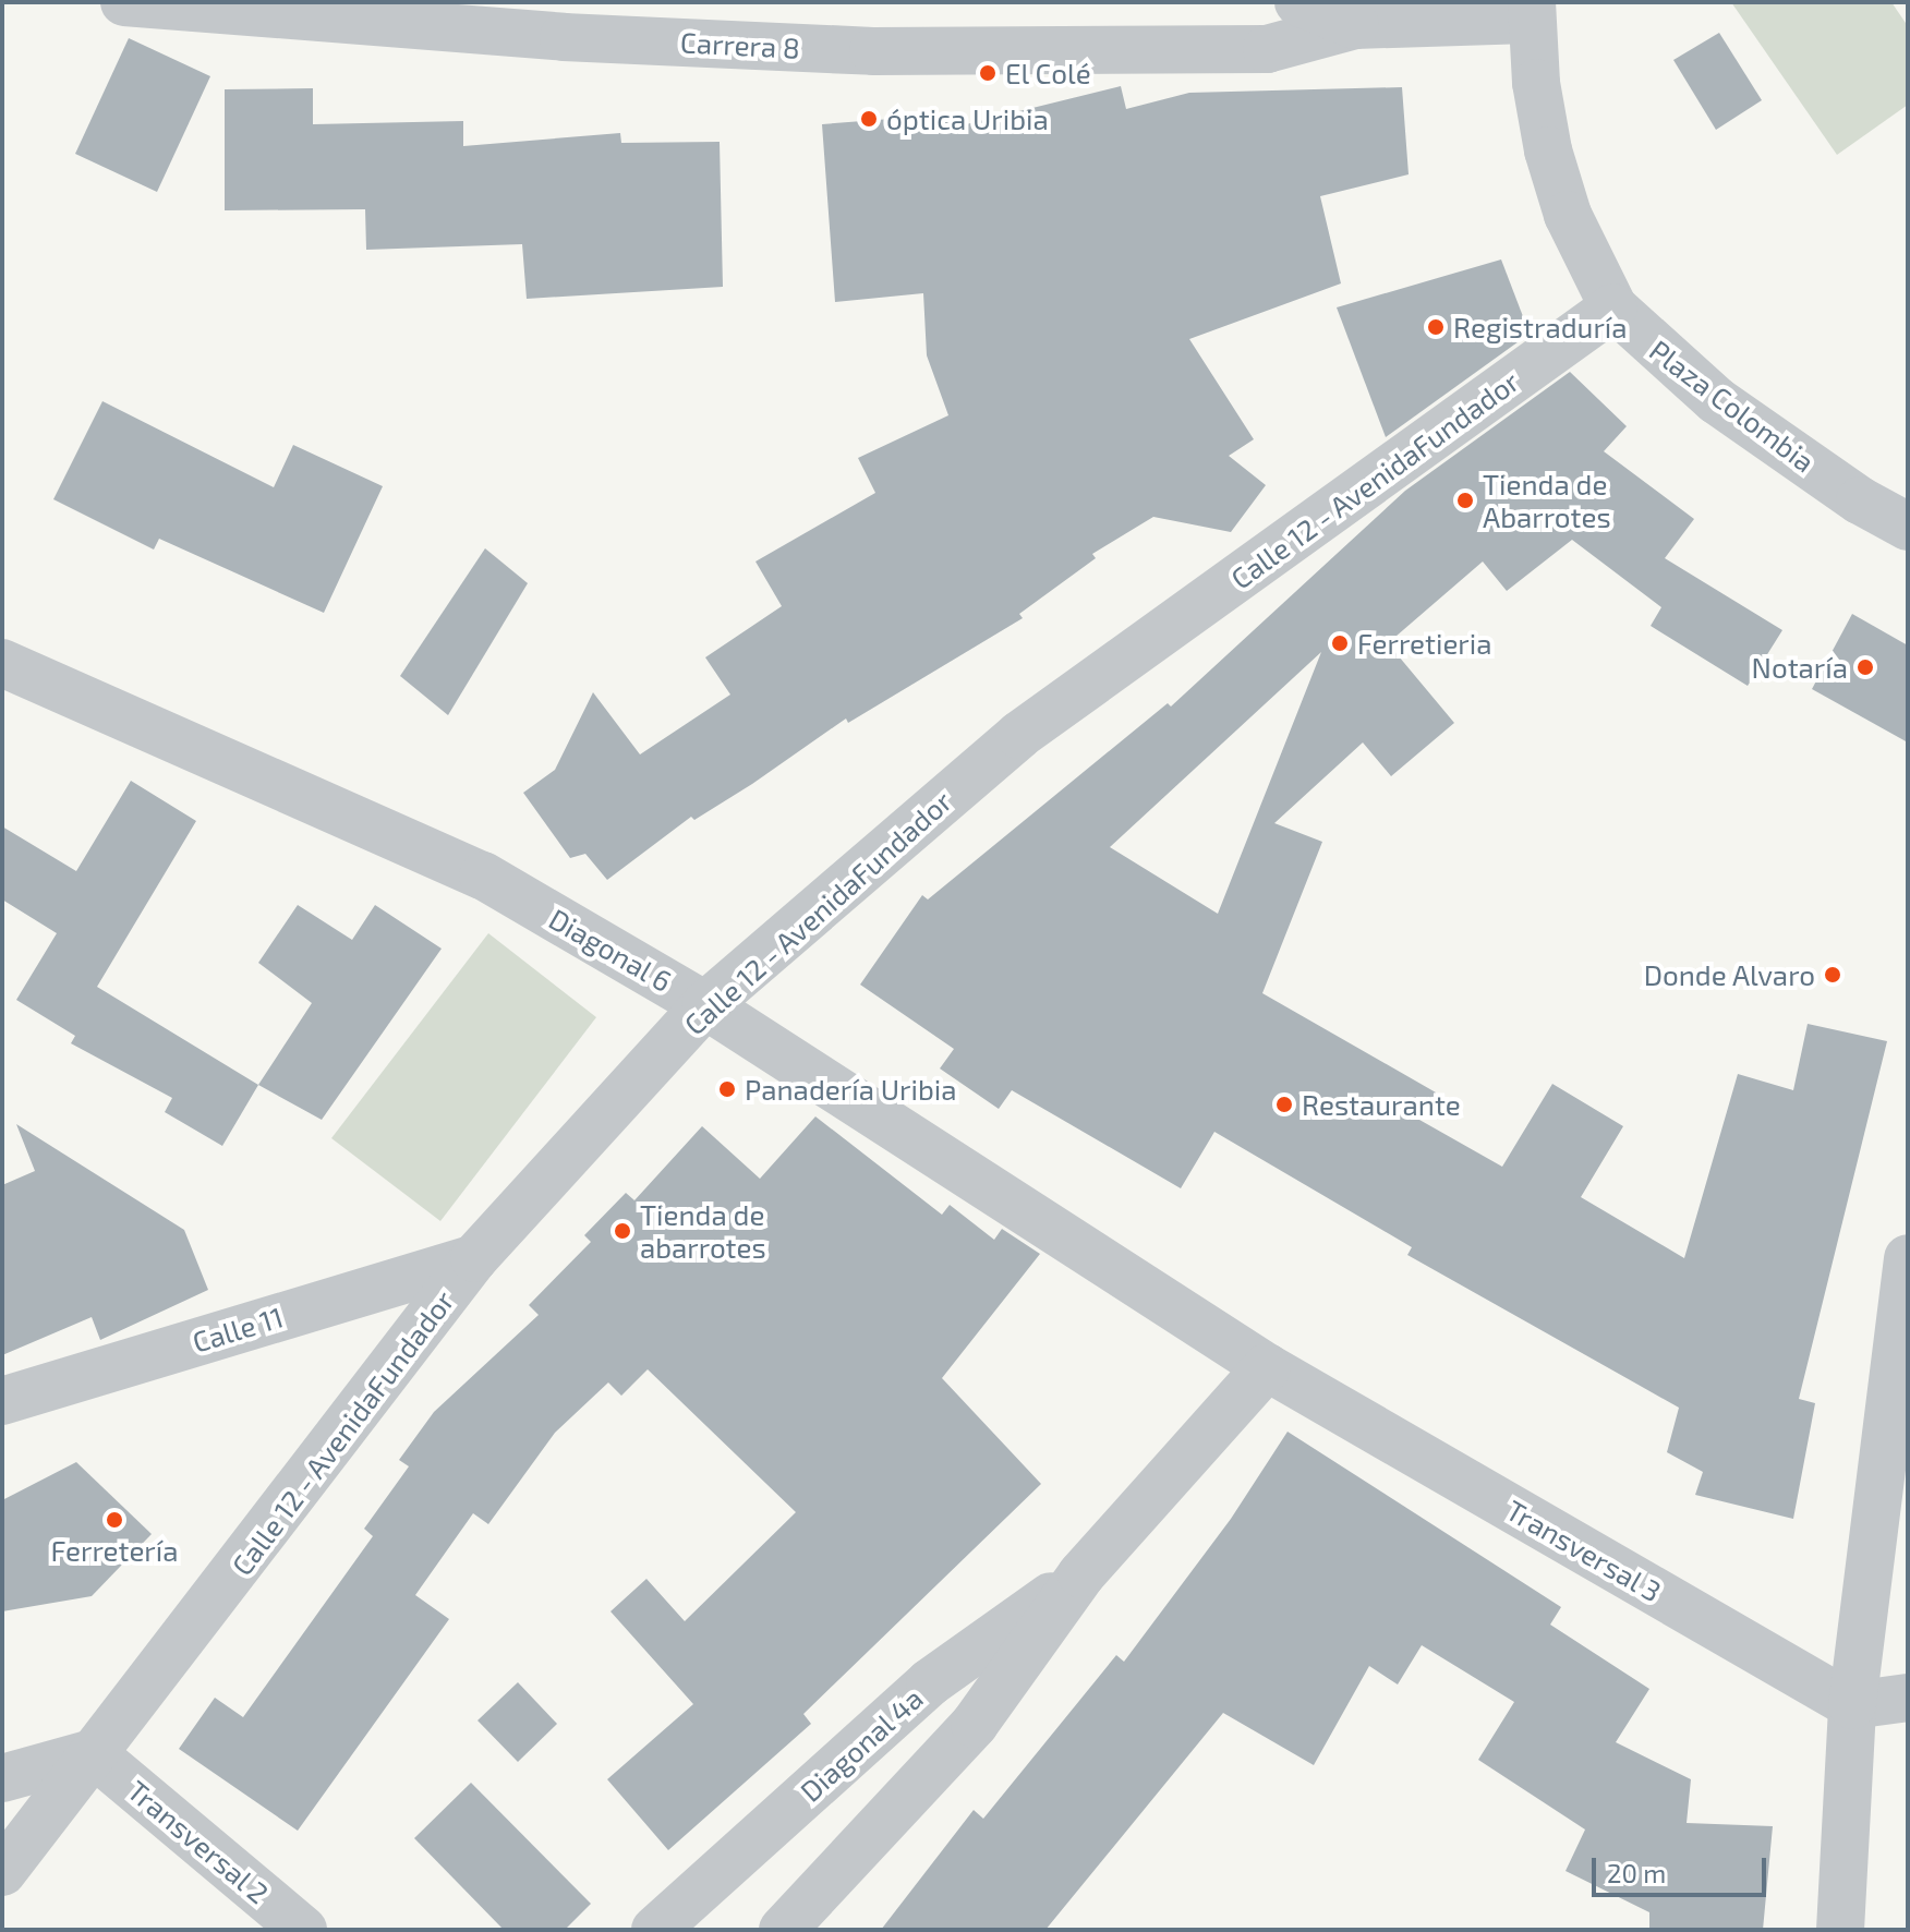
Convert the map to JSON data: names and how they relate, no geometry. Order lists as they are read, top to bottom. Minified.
{"streets":{"street":["Carrera 8","Plaza Colombia","Calle 12 - AvenidaFundador","Diagonal 6","Calle 11","Transversal 3","Diagonal 4a","Transversal 2"]},"crossings":[["Carrera 8","Plaza Colombia"],["Plaza Colombia","Calle 12 - AvenidaFundador"],["Calle 12 - AvenidaFundador","Diagonal 6"],["Calle 12 - AvenidaFundador","Calle 11"],["Calle 12 - AvenidaFundador","Transversal 2"],["Diagonal 6","Transversal 3"],["Diagonal 6","Diagonal 4a"],["Transversal 3","Diagonal 4a"]],"places":["El Colé","óptica Uribia","Registraduría","Tienda de Abarrotes","Ferretieria","Notaría","Donde Alvaro","Panadería Uribia","Restaurante","Tienda de abarrotes","Ferretería"],"scale_bar":"20 m"}
